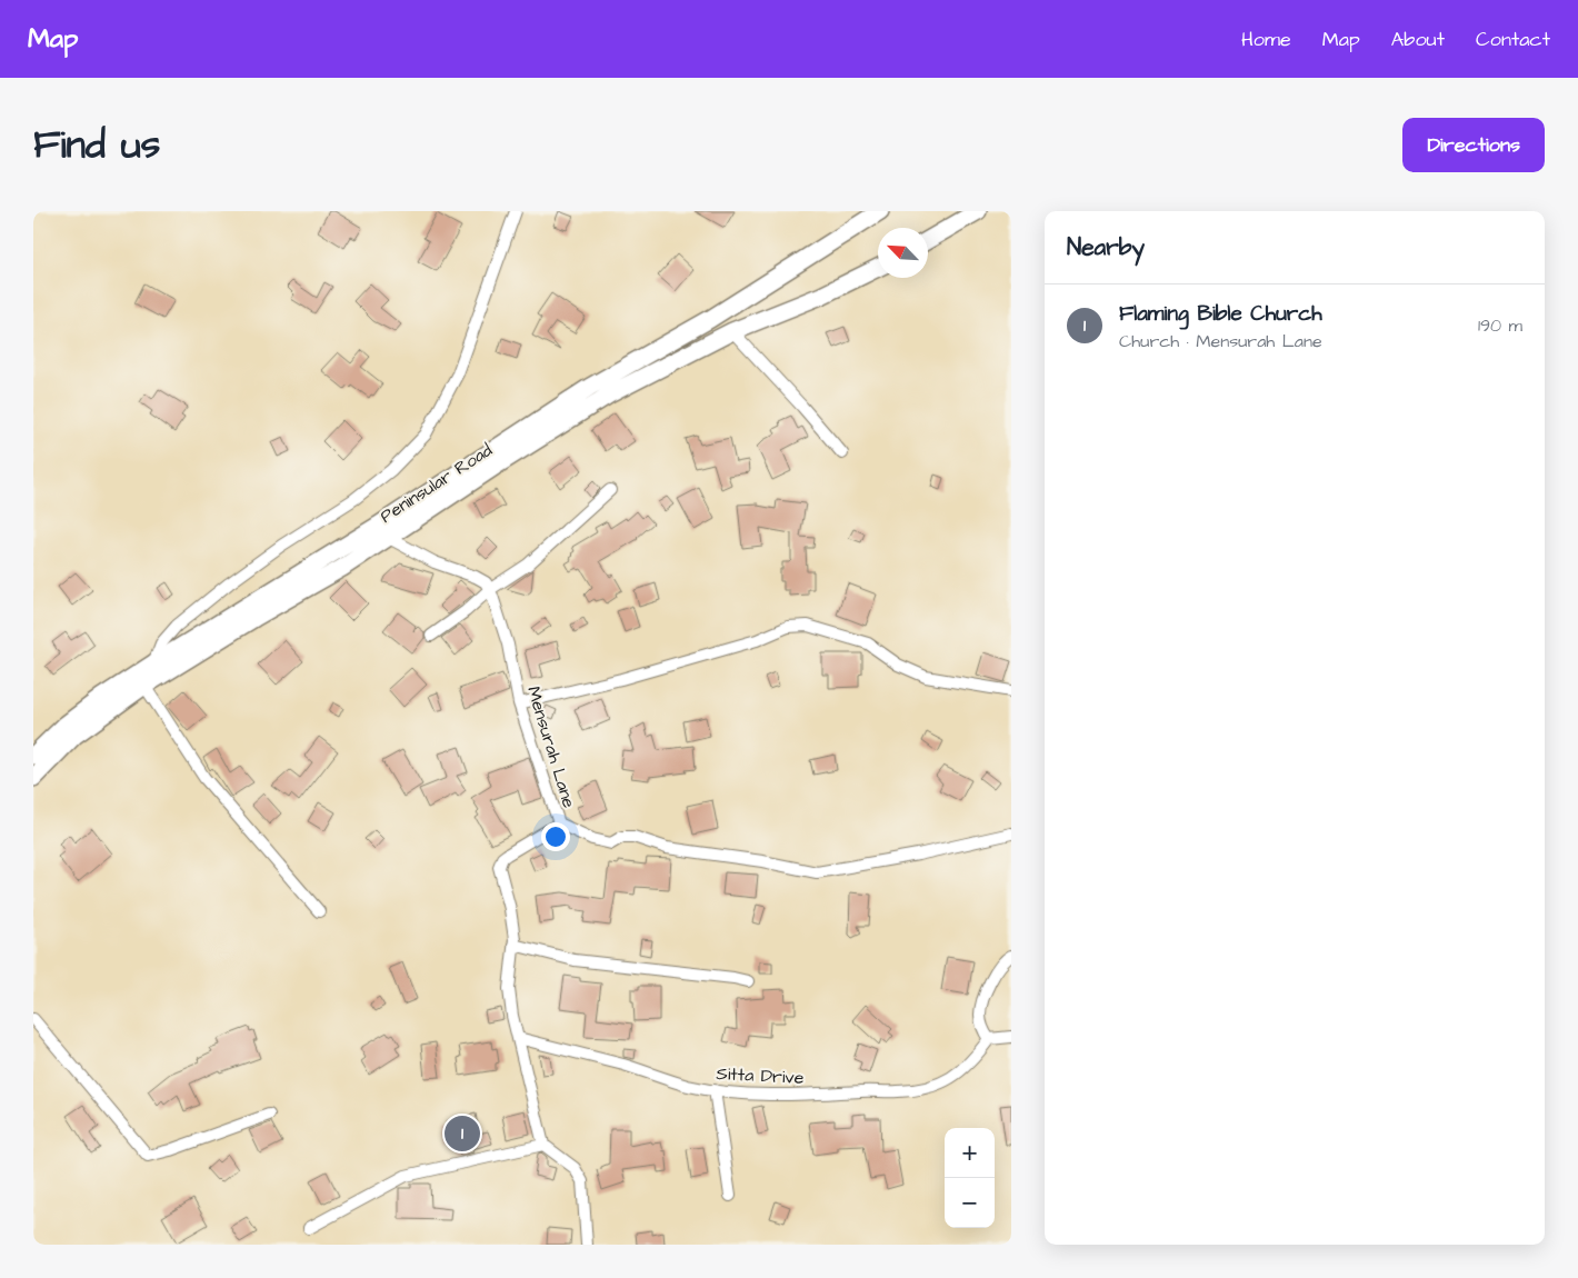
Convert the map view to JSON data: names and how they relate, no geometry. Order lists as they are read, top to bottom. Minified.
{"streets":{"main road":["Peninsular Road"],"street":["Mensurah Lane","Sitta Drive"]},"crossings":[["Mensurah Lane","Sitta Drive"]],"north":"top left","page":{"header":"Map","nav":["Home","Map","About","Contact"],"title":"Find us","buttons":"Directions","heading":"Nearby","list":[{"mark":"1","name":"Flaming Bible Church","note":"Church · Mensurah Lane","value":"190 m"}],"pins":"1","map_buttons":["+","−"]}}
